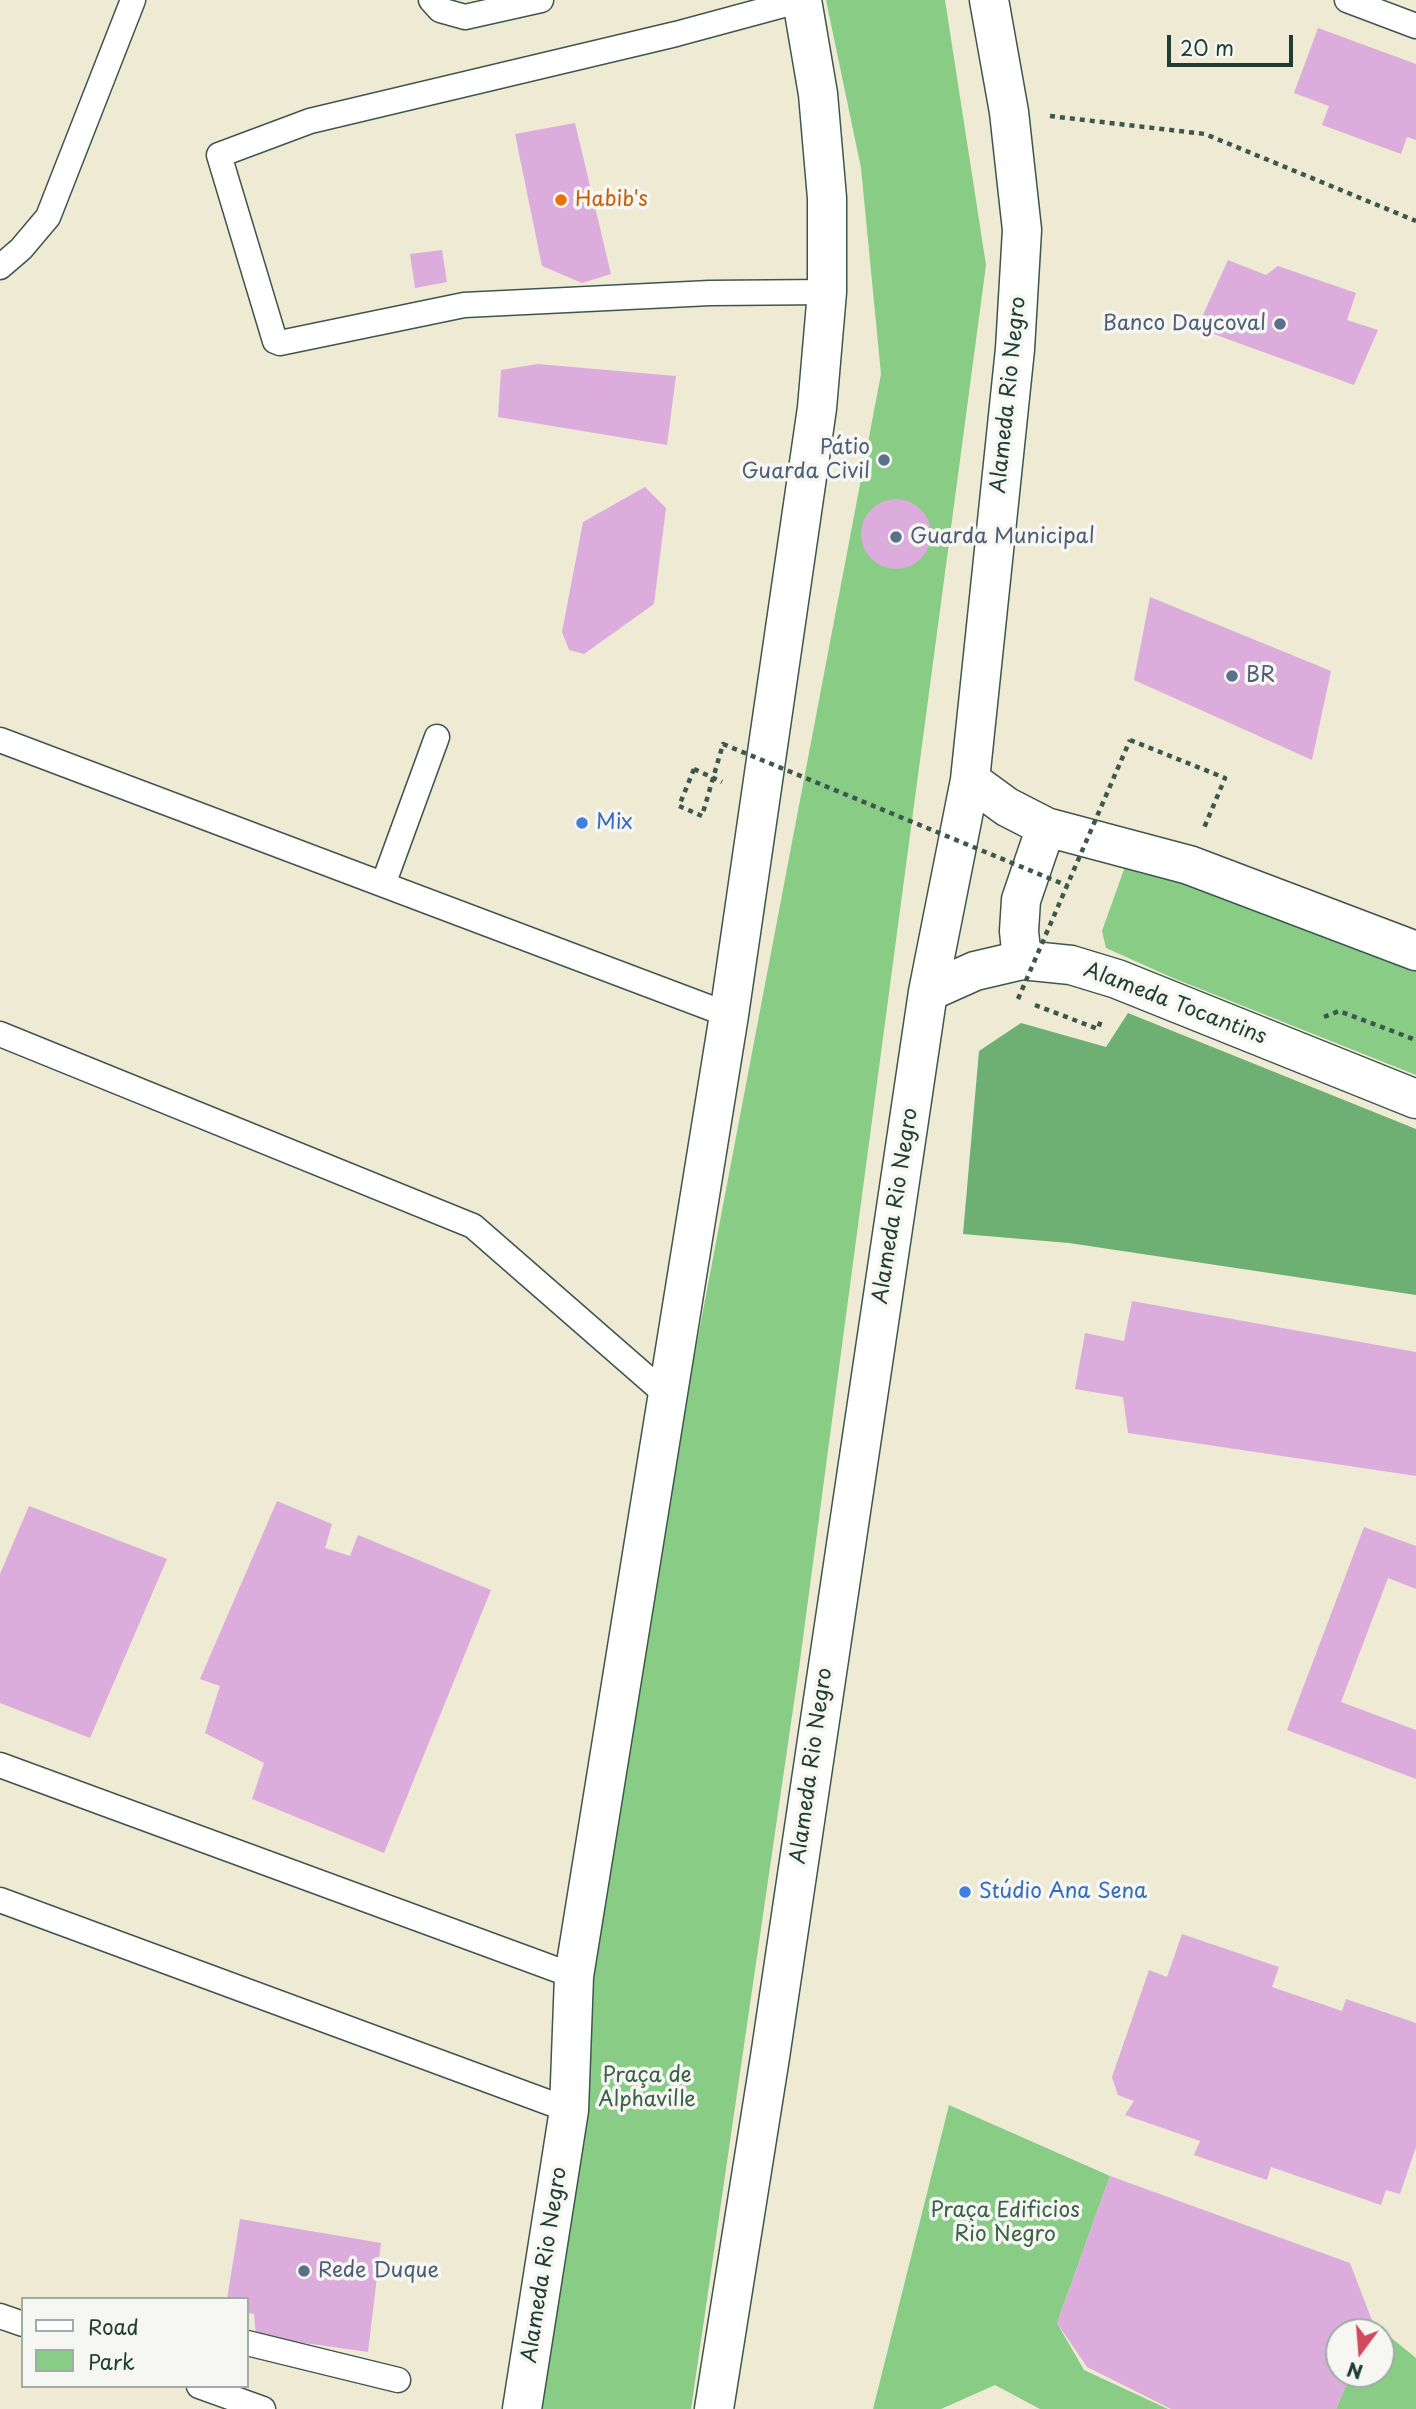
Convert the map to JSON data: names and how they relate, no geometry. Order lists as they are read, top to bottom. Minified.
{"streets":{"main road":["Alameda Rio Negro","Alameda Tocantins"]},"crossings":[["Alameda Rio Negro","Alameda Tocantins"]],"parks":["Praça de Alphaville","Praça Edificios Rio Negro"],"places":["Habib's","Banco Daycoval","Pátio Guarda Civil","Guarda Municipal","BR","Mix","Stúdio Ana Sena","Rede Duque"],"legend":["Road","Park"],"scale_bar":"20 m","north":"bottom"}
